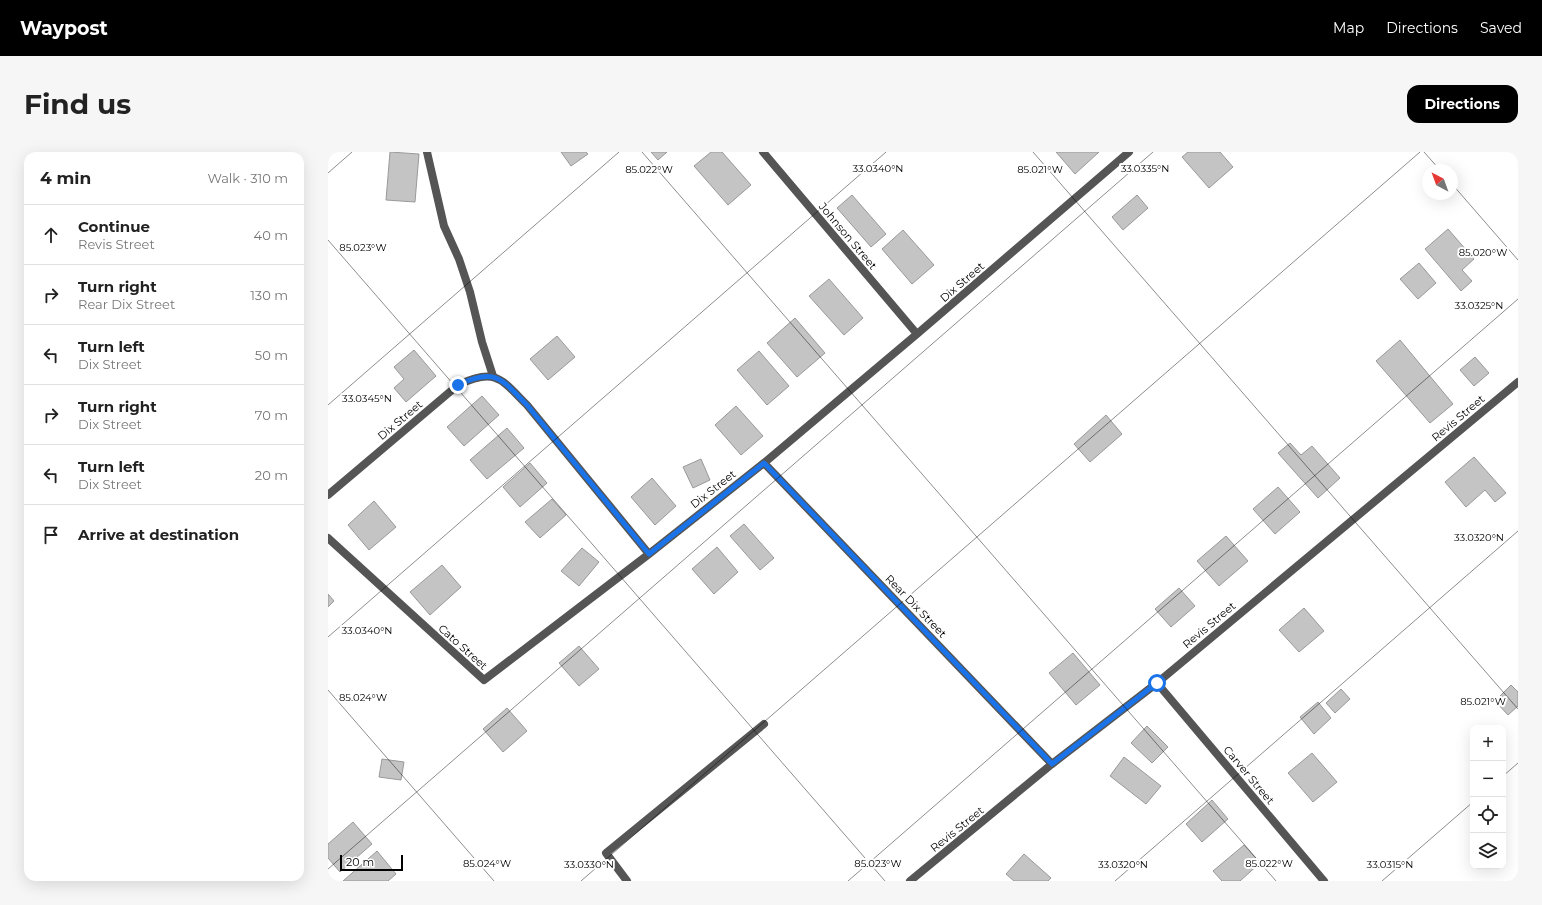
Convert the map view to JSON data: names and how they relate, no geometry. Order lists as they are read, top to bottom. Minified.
{"streets":{"street":["Johnson Street","Dix Street","Revis Street","Rear Dix Street","Cato Street","Carver Street"]},"crossings":[["Johnson Street","Dix Street"],["Dix Street","Rear Dix Street"],["Dix Street","Cato Street"],["Revis Street","Rear Dix Street"],["Revis Street","Carver Street"]],"scale_bar":"20 m","north":"top left","page":{"header":"Waypost","nav":["Map","Directions","Saved"],"buttons":"Directions","title":"Find us","heading":["4 min","Walk · 310 m"],"list":[["Continue","Revis Street","40 m"],["Turn right","Rear Dix Street","130 m"],["Turn left","Dix Street","50 m"],["Turn right","Dix Street","70 m"],["Turn left","Dix Street","20 m"],"Arrive at destination"],"map_buttons":["+","−"],"scale":"20 m"},"coordinates":["33.0340°N","33.0335°N","85.022°W","85.021°W","85.023°W","85.020°W","33.0325°N","33.0345°N","33.0320°N","85.024°W","33.0330°N","33.0315°N"]}
